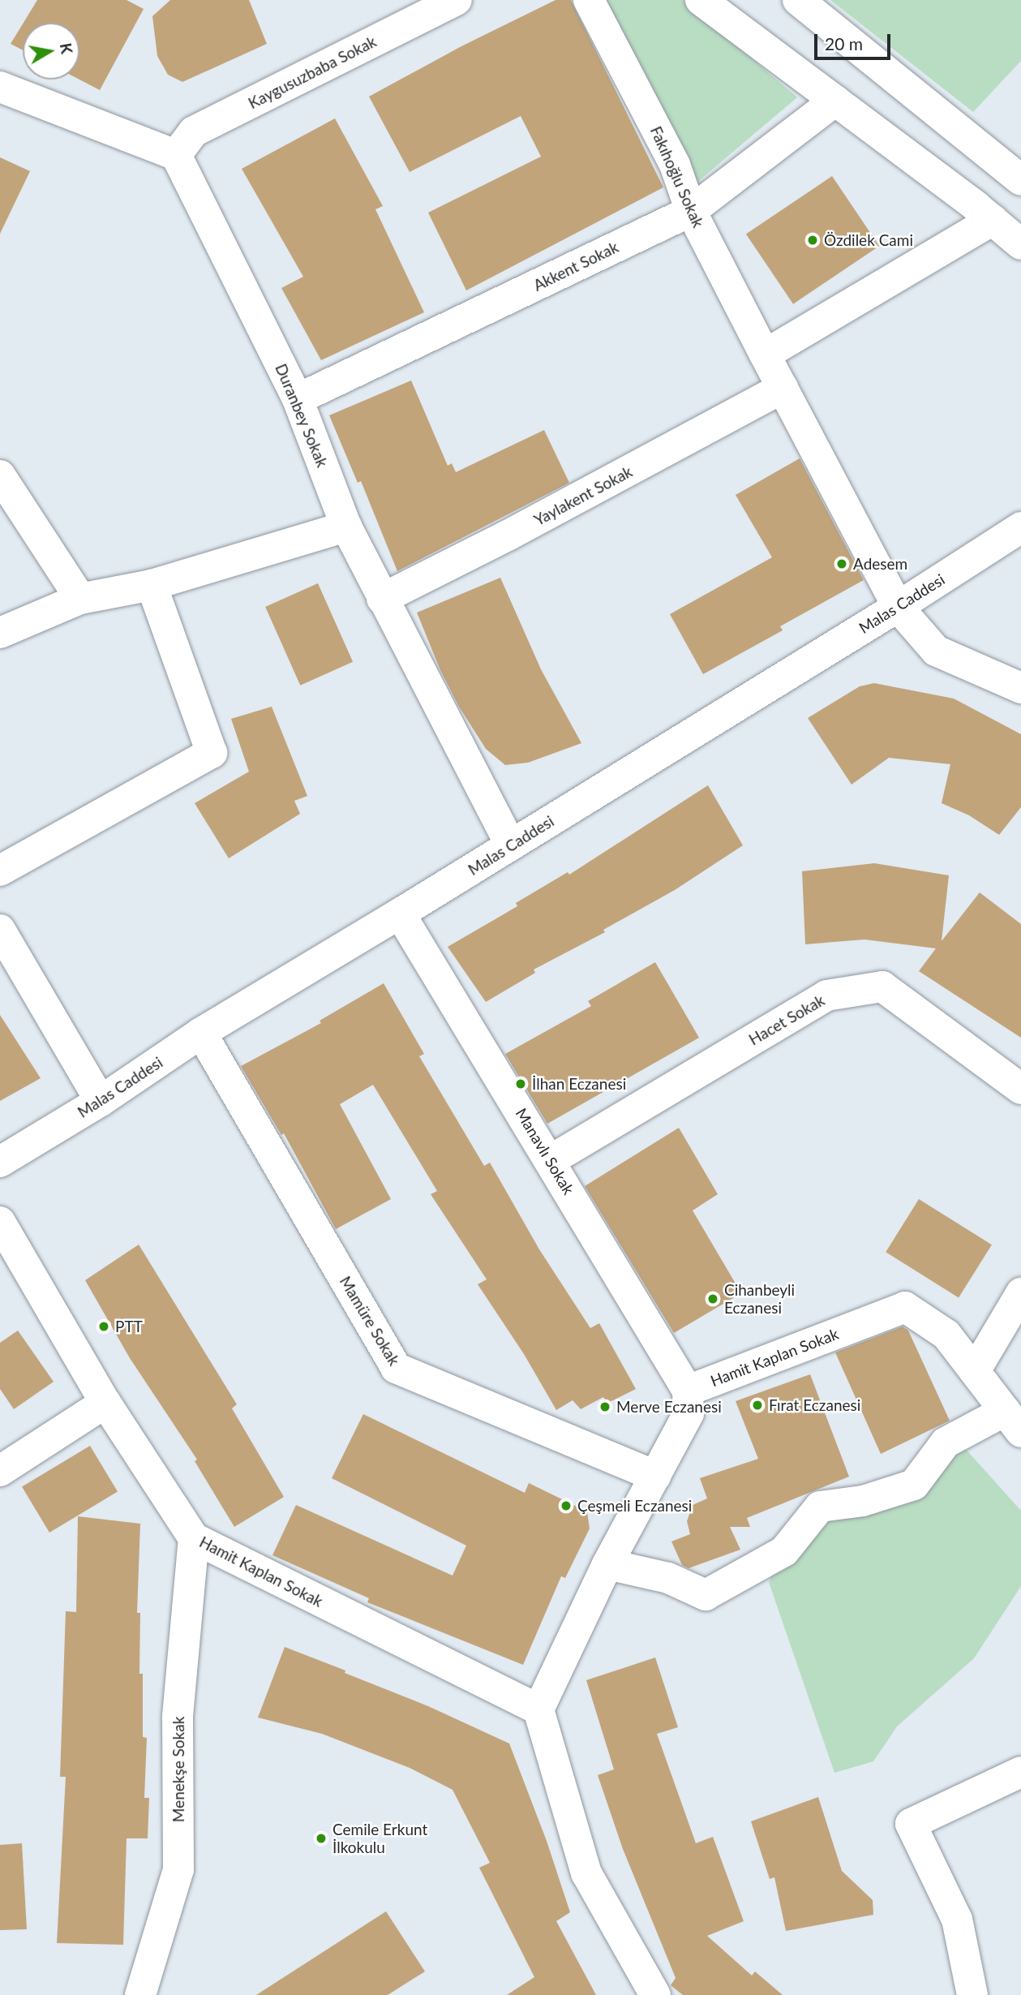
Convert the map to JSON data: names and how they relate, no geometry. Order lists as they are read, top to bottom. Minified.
{"streets":{"street":["Kaygusuzbaba Sokak","Fakıhoğlu Sokak","Akkent Sokak","Duranbey Sokak","Yaylakent Sokak","Malas Caddesi","Hacet Sokak","Manavlı Sokak","Mamüre Sokak","Hamit Kaplan Sokak","Menekşe Sokak"]},"crossings":[["Kaygusuzbaba Sokak","Duranbey Sokak"],["Fakıhoğlu Sokak","Akkent Sokak"],["Fakıhoğlu Sokak","Yaylakent Sokak"],["Fakıhoğlu Sokak","Malas Caddesi"],["Akkent Sokak","Duranbey Sokak"],["Duranbey Sokak","Yaylakent Sokak"],["Duranbey Sokak","Malas Caddesi"],["Malas Caddesi","Manavlı Sokak"],["Malas Caddesi","Mamüre Sokak"],["Hacet Sokak","Manavlı Sokak"],["Manavlı Sokak","Hamit Kaplan Sokak"],["Hamit Kaplan Sokak","Menekşe Sokak"]],"places":["Özdilek Cami","Adesem","İlhan Eczanesi","Cihanbeyli Eczanesi","PTT","Fırat Eczanesi","Merve Eczanesi","Çeşmeli Eczanesi","Cemile Erkunt İlkokulu"],"scale_bar":"20 m","north":"right"}
